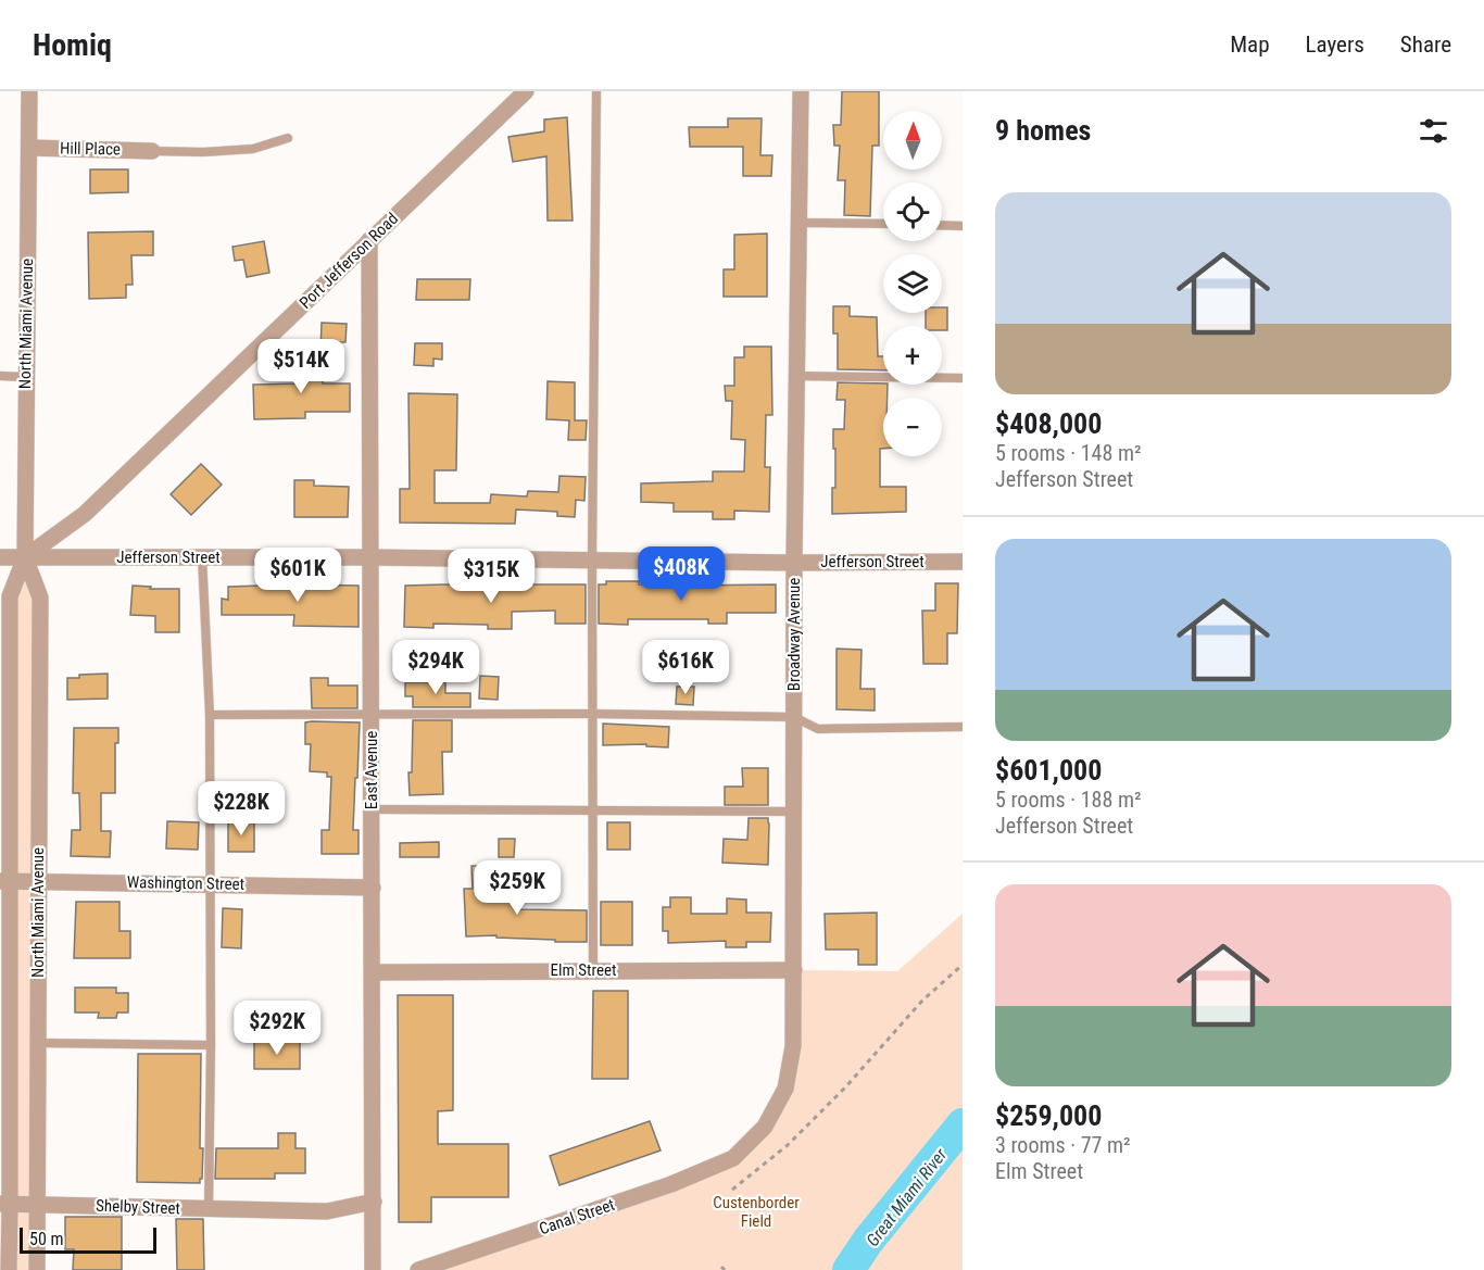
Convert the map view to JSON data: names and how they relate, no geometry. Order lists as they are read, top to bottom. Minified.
{"streets":{"street":["Hill Place","Port Jefferson Road","North Miami Avenue","Jefferson Street","Broadway Avenue","East Avenue","Washington Street","Elm Street","Shelby Street","Canal Street"]},"crossings":[["Hill Place","North Miami Avenue"],["Port Jefferson Road","North Miami Avenue"],["Port Jefferson Road","Jefferson Street"],["Port Jefferson Road","East Avenue"],["North Miami Avenue","Jefferson Street"],["North Miami Avenue","Washington Street"],["North Miami Avenue","Shelby Street"],["Jefferson Street","Broadway Avenue"],["Jefferson Street","East Avenue"],["Broadway Avenue","Elm Street"],["Broadway Avenue","Canal Street"],["East Avenue","Washington Street"],["East Avenue","Elm Street"],["East Avenue","Shelby Street"]],"water":["Great Miami River"],"parks":["Custenborder Field"],"scale_bar":"50 m","north":"top","page":{"header":"Homiq","nav":["Map","Layers","Share"],"heading":"9 homes","map_buttons":["+","−"],"list":[{"name":"$408,000","note":"5 rooms · 148 m² · Jefferson Street"},{"name":"$601,000","note":"5 rooms · 188 m² · Jefferson Street"},{"name":"$259,000","note":"3 rooms · 77 m² · Elm Street"}],"price":["$514K","$408K","$601K","$315K","$294K","$616K","$228K","$259K","$292K"],"scale":"50 m"}}
